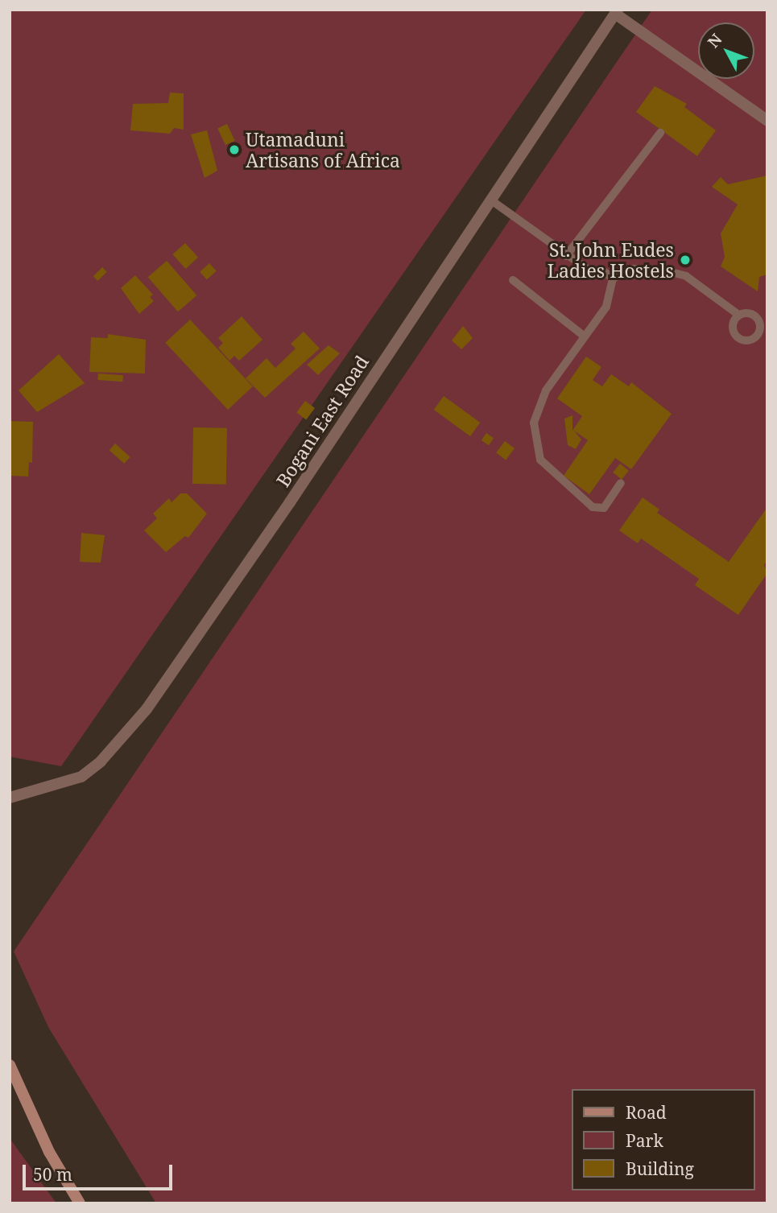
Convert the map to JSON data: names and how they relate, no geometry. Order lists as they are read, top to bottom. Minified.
{"streets":{"street":["Bogani East Road"]},"places":["Utamaduni Artisans of Africa","St. John Eudes Ladies Hostels"],"legend":["Road","Park","Building"],"scale_bar":"50 m","north":"top left"}
